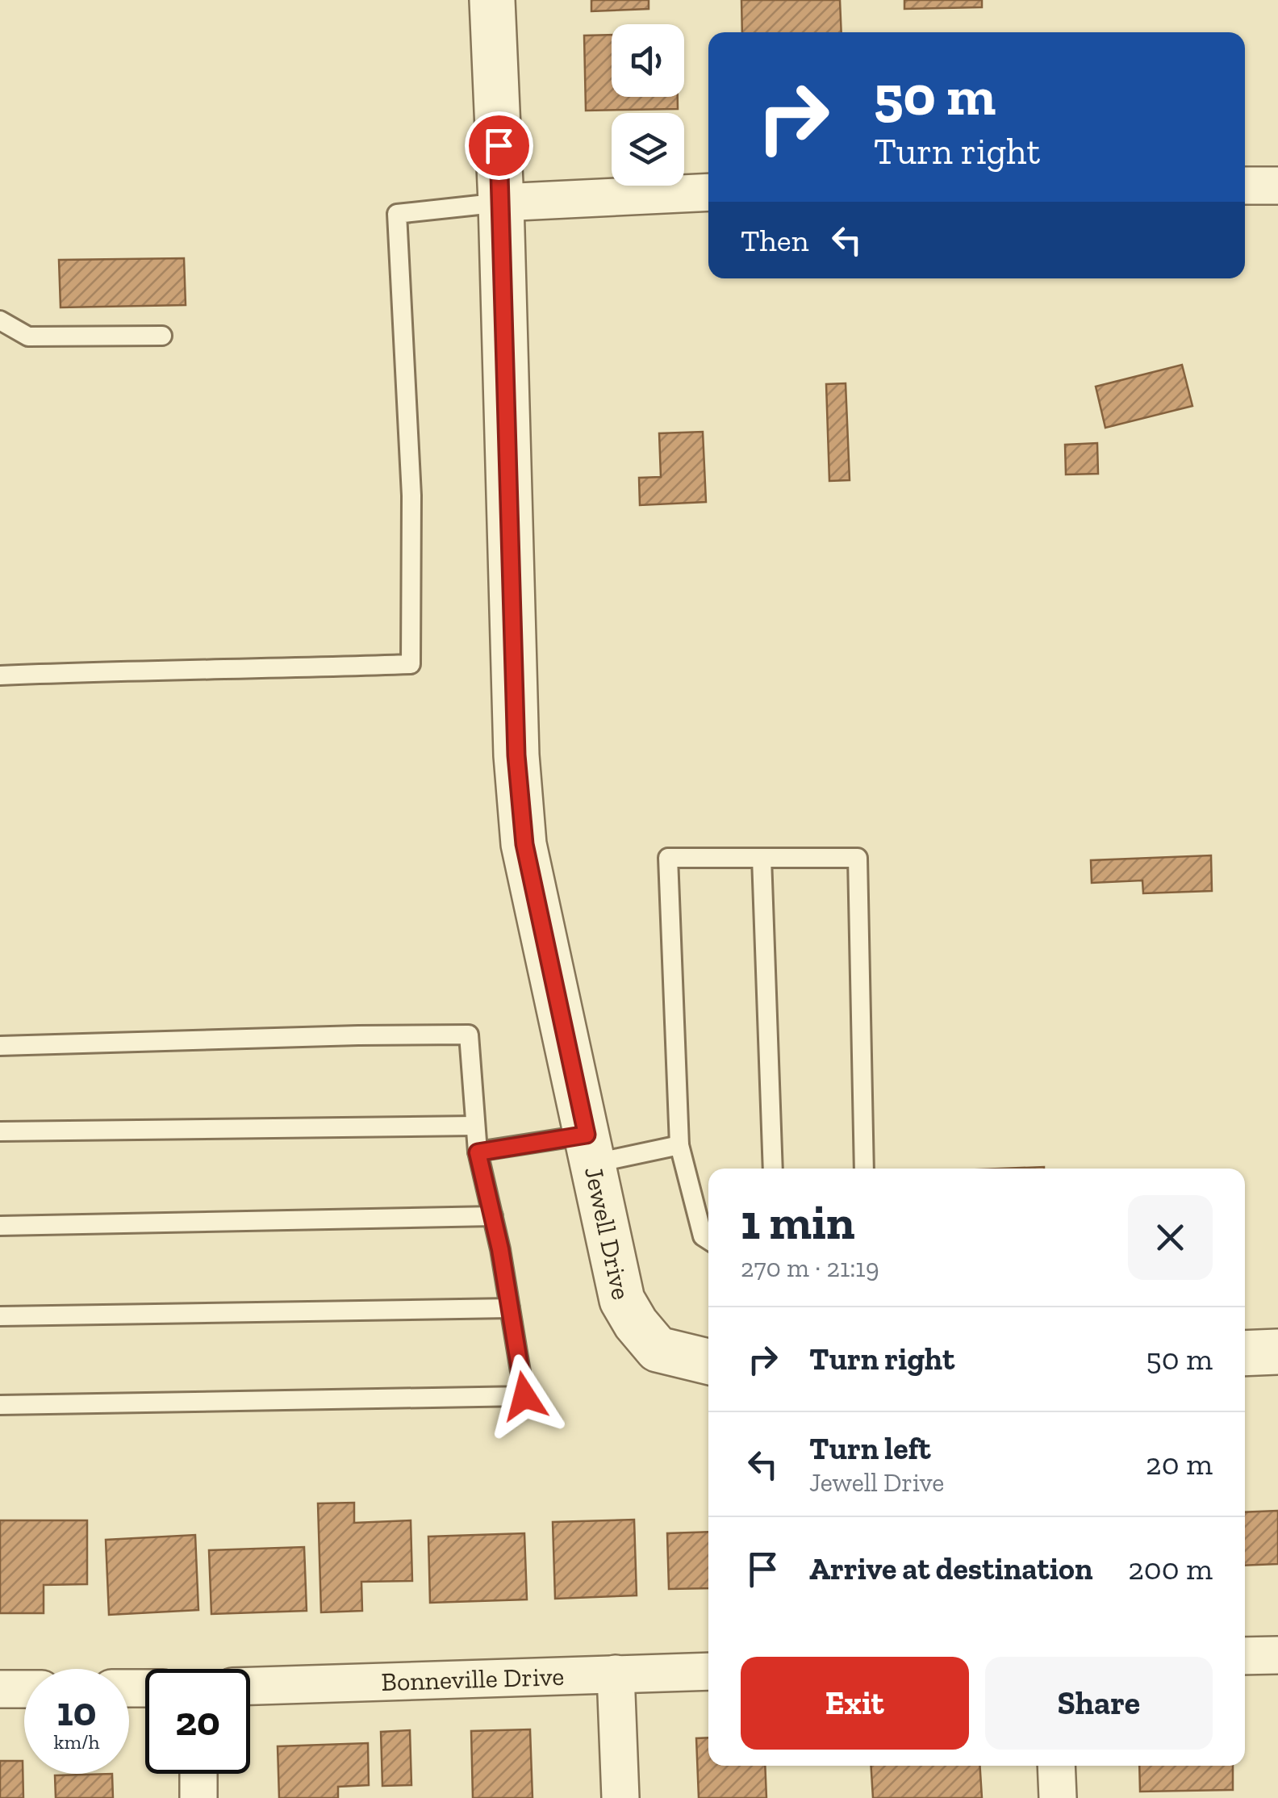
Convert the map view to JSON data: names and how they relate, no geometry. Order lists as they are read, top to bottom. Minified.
{"streets":{"street":["Jewell Drive","Bonneville Drive"]},"page":{"turn":["50 m","Turn right"],"then":"Then","heading":["1 min","270 m · 21:19"],"list":[{"name":"Turn right","value":"50 m"},{"name":"Turn left","note":"Jewell Drive","value":"20 m"},{"name":"Arrive at destination","value":"200 m"}],"buttons":["Exit","Share"],"speed":"10 km/h","limit":"20"}}
